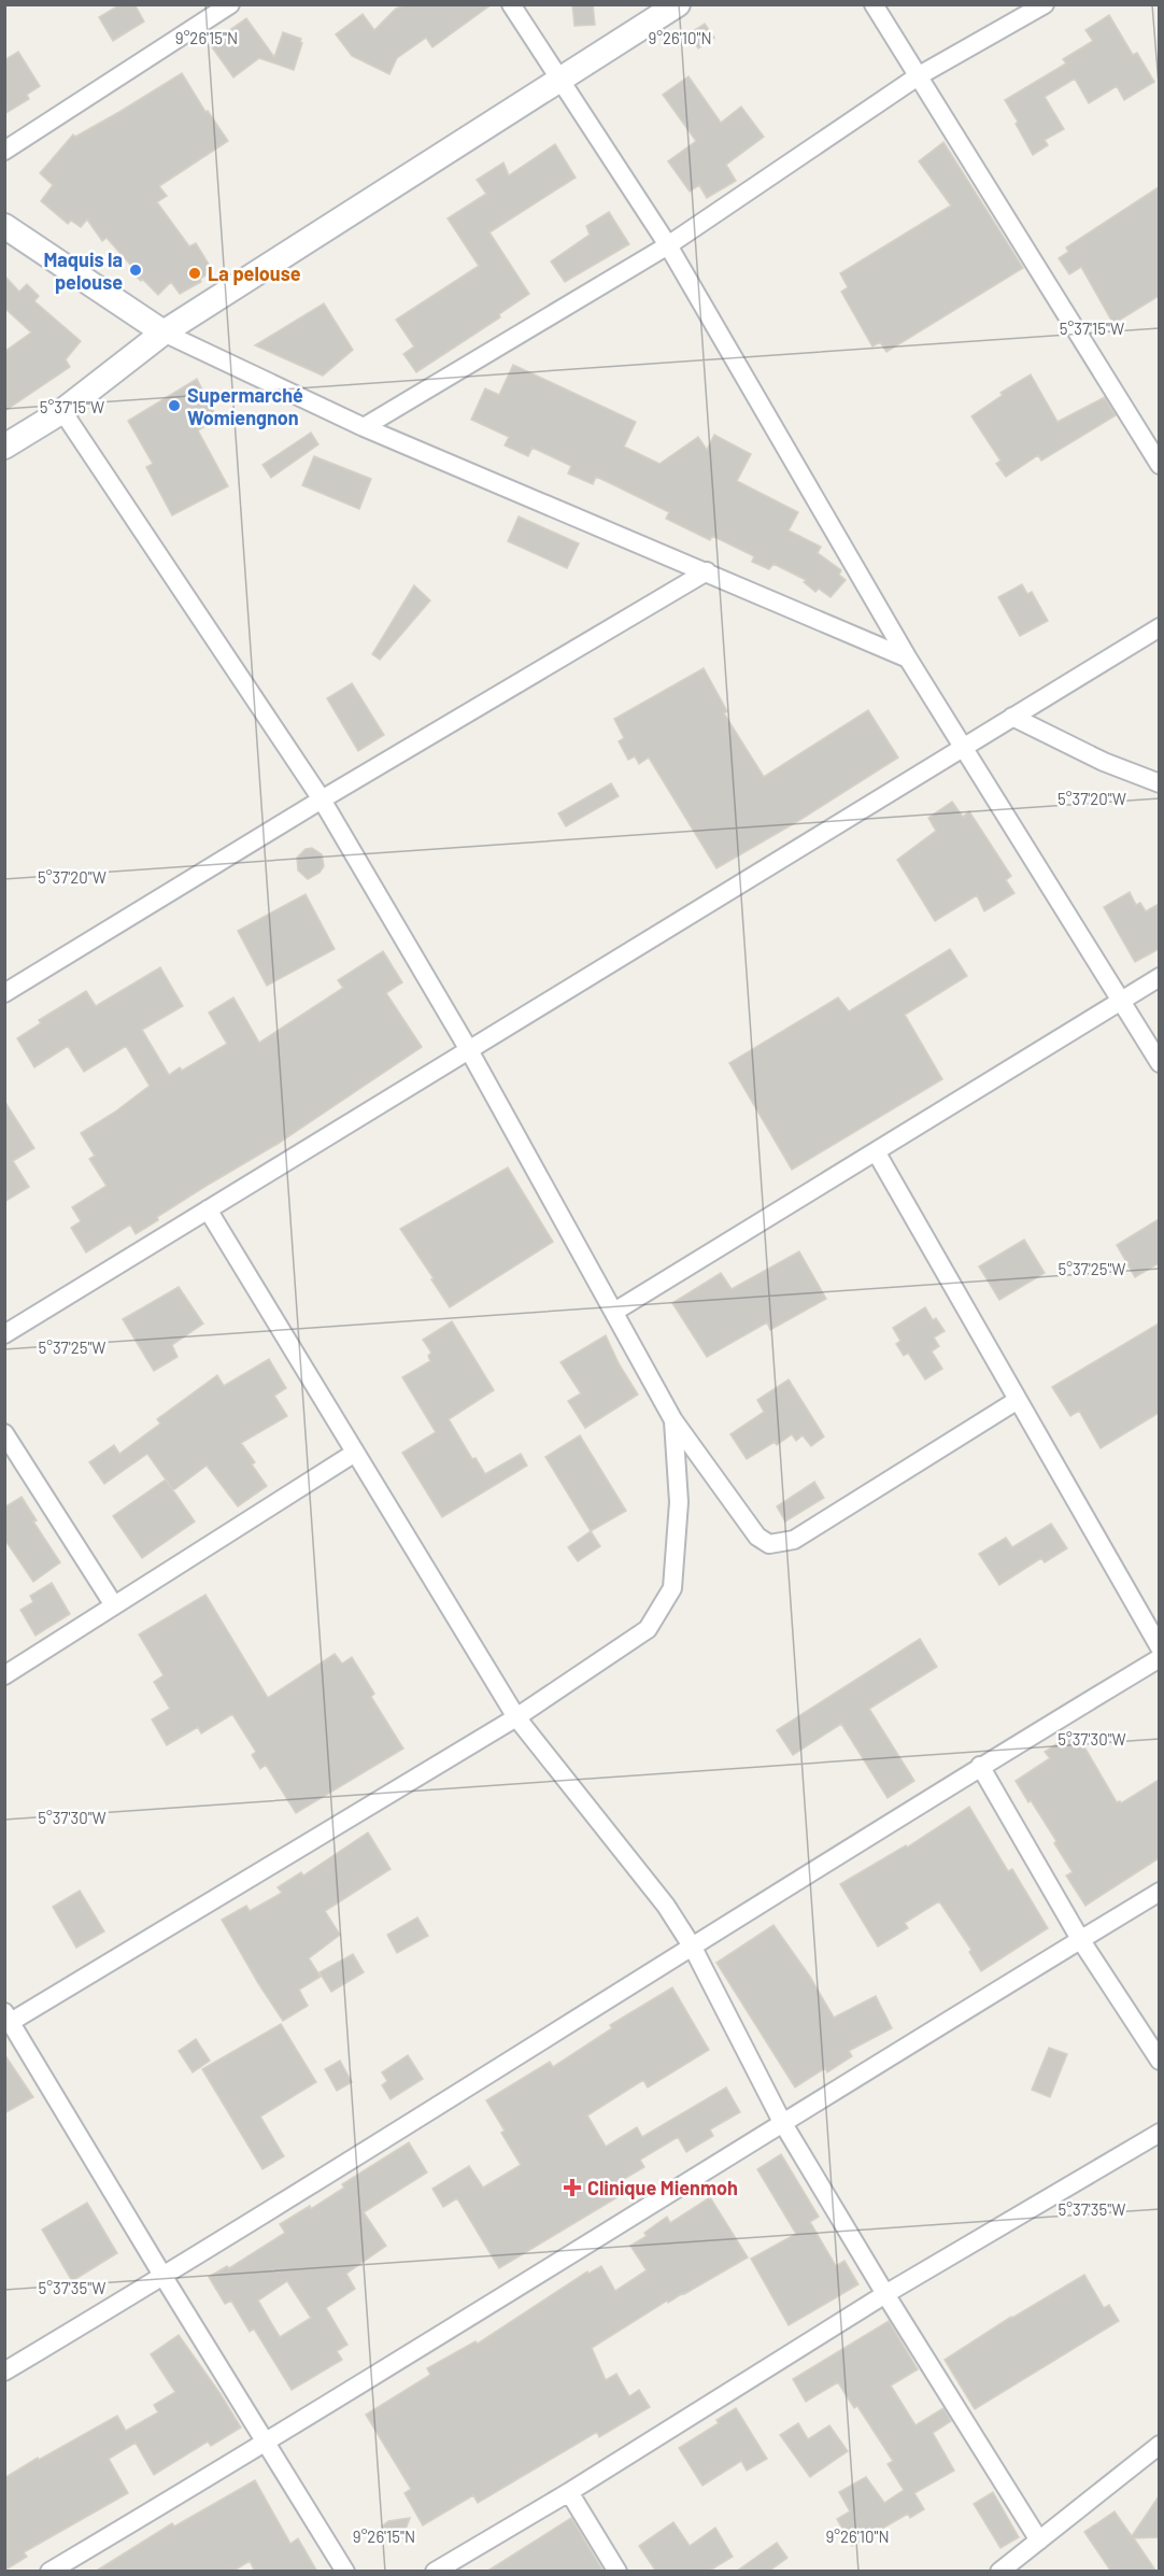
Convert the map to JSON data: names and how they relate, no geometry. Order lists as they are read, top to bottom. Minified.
{"places":{"other":["Maquis la pelouse","La pelouse","Supermarché Womiengnon"],"health":["Clinique Mienmoh"]},"coordinates":["9°26'15\"N","9°26'10\"N","5°37'15\"W","5°37'20\"W","5°37'25\"W","5°37'30\"W","5°37'35\"W"]}
